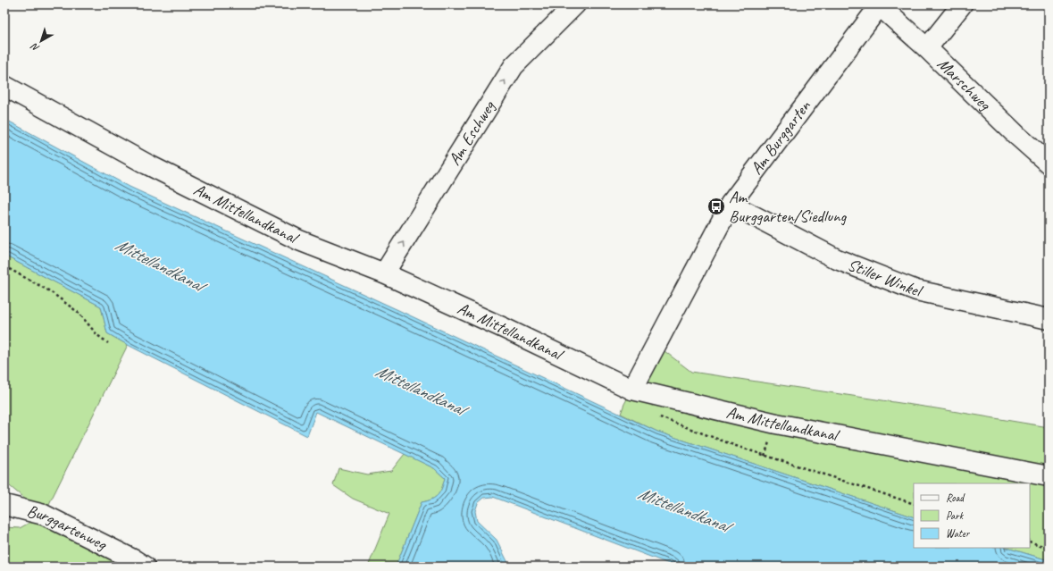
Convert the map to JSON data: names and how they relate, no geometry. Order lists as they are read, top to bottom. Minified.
{"streets":{"street":["Marschweg","Am Eschweg","Am Burggarten","Am Mittellandkanal","Stiller Winkel","Burggartenweg"]},"crossings":[["Marschweg","Am Burggarten"],["Am Eschweg","Am Mittellandkanal"],["Am Burggarten","Am Mittellandkanal"],["Am Burggarten","Stiller Winkel"]],"one_way":["Am Eschweg"],"water":["Mittellandkanal"],"places":{"bus stop":["Am Burggarten/Siedlung"]},"legend":["Road","Park","Water"],"north":"bottom left"}
